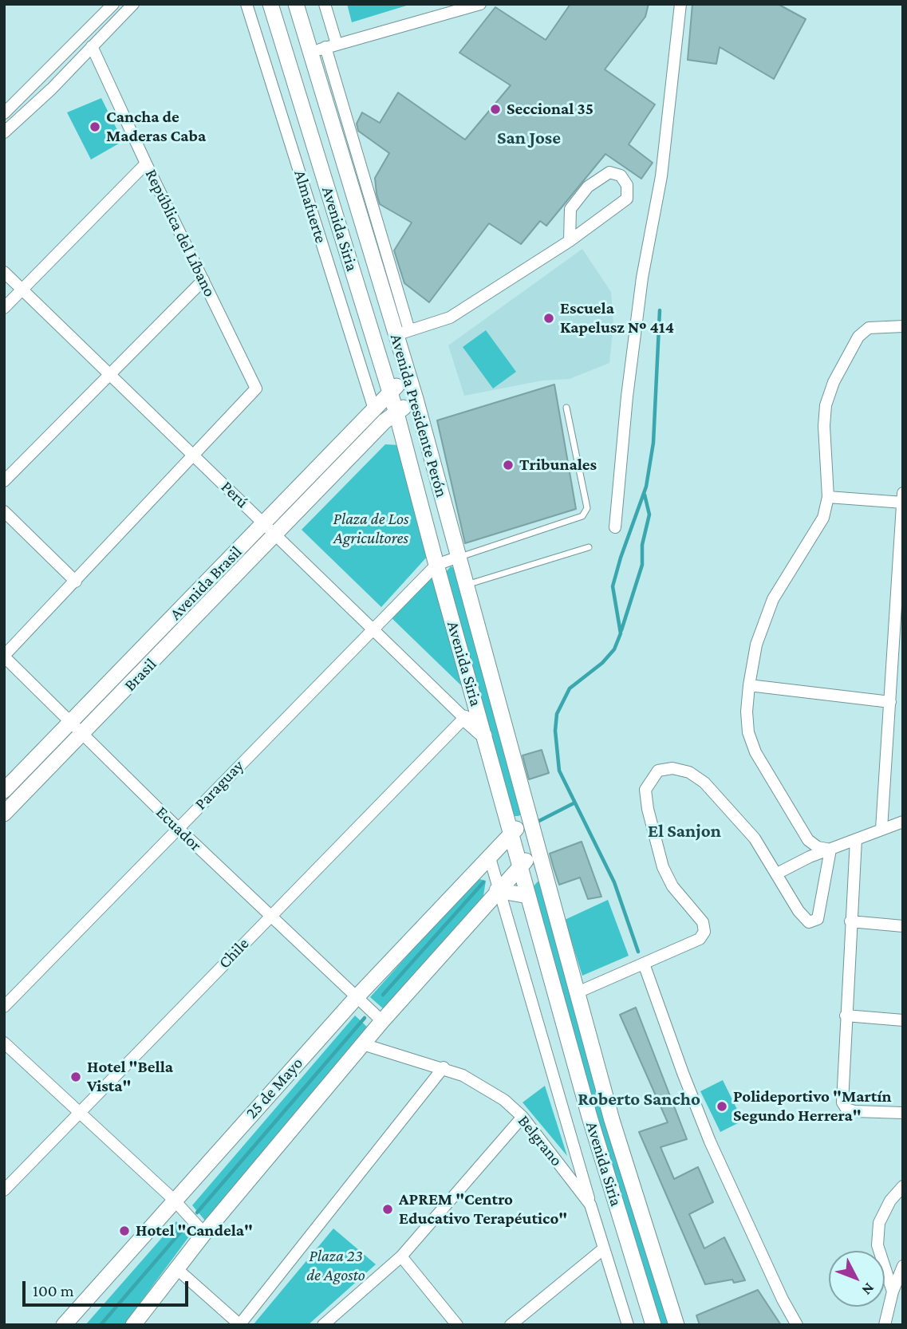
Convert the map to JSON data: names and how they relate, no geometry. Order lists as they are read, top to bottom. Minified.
{"streets":{"main road":["Avenida Siria","Avenida Presidente Perón","Avenida Brasil","Brasil","25 de Mayo"],"street":["Almafuerte","República del Líbano","Perú","Paraguay","Ecuador","Chile","Belgrano"]},"crossings":[["Almafuerte","Avenida Brasil"],["Avenida Siria","Avenida Presidente Perón"],["Avenida Siria","Avenida Brasil"],["Avenida Siria","Paraguay"],["Avenida Siria","25 de Mayo"],["República del Líbano","Perú"],["Avenida Presidente Perón","Avenida Brasil"],["Avenida Presidente Perón","25 de Mayo"],["Perú","Avenida Brasil"],["Perú","Brasil"],["Perú","Paraguay"],["Perú","Chile"],["Avenida Brasil","Ecuador"],["Brasil","Ecuador"],["Paraguay","Ecuador"],["Ecuador","Chile"],["Ecuador","25 de Mayo"]],"districts":["San Jose","El Sanjon","Roberto Sancho"],"parks":["Plaza de Los Agricultores","Plaza 23 de Agosto"],"places":["Seccional 35","Cancha de Maderas Caba","Escuela Kapelusz Nº 414","Tribunales","Hotel \"Bella Vista\"","Polideportivo \"Martín Segundo Herrera\"","APREM \"Centro Educativo Terapéutico\"","Hotel \"Candela\""],"scale_bar":"100 m","north":"bottom right"}
